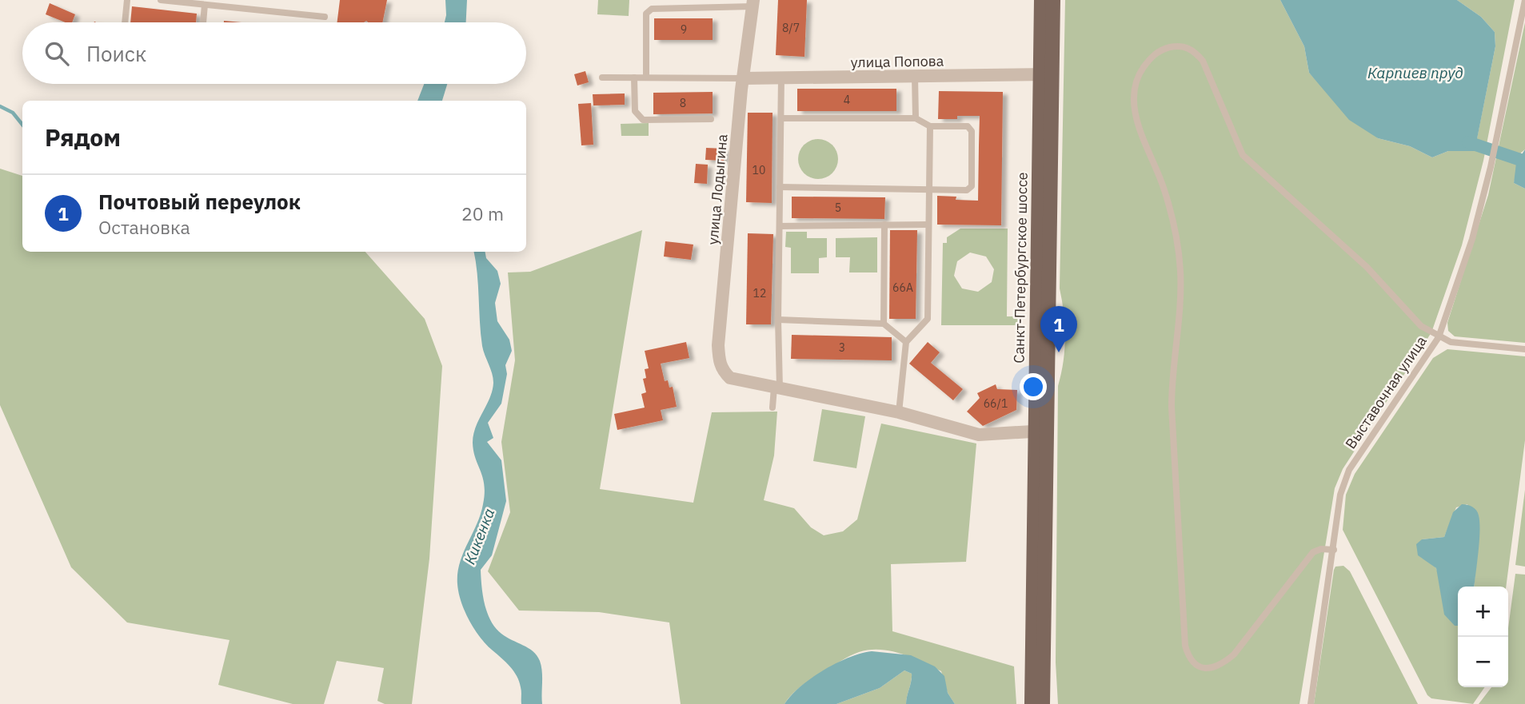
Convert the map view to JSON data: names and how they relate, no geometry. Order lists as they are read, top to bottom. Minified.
{"streets":{"main road":["Санкт-Петербургское шоссе"],"street":["улица Попова","улица Лодыгина"],"lane":["Выставочная улица"]},"crossings":[["улица Попова","улица Лодыгина"],["улица Попова","Санкт-Петербургское шоссе"]],"water":["Карпиев пруд","Кикенка"],"house_numbers":["8/7","9","4","8","10","5","66А","12","3","66/1"],"page":{"search":"Поиск","heading":"Рядом","list":[{"mark":"1","name":"Почтовый переулок","note":"Остановка","value":"20 m"}],"pins":"1","map_buttons":["+","−"]}}
